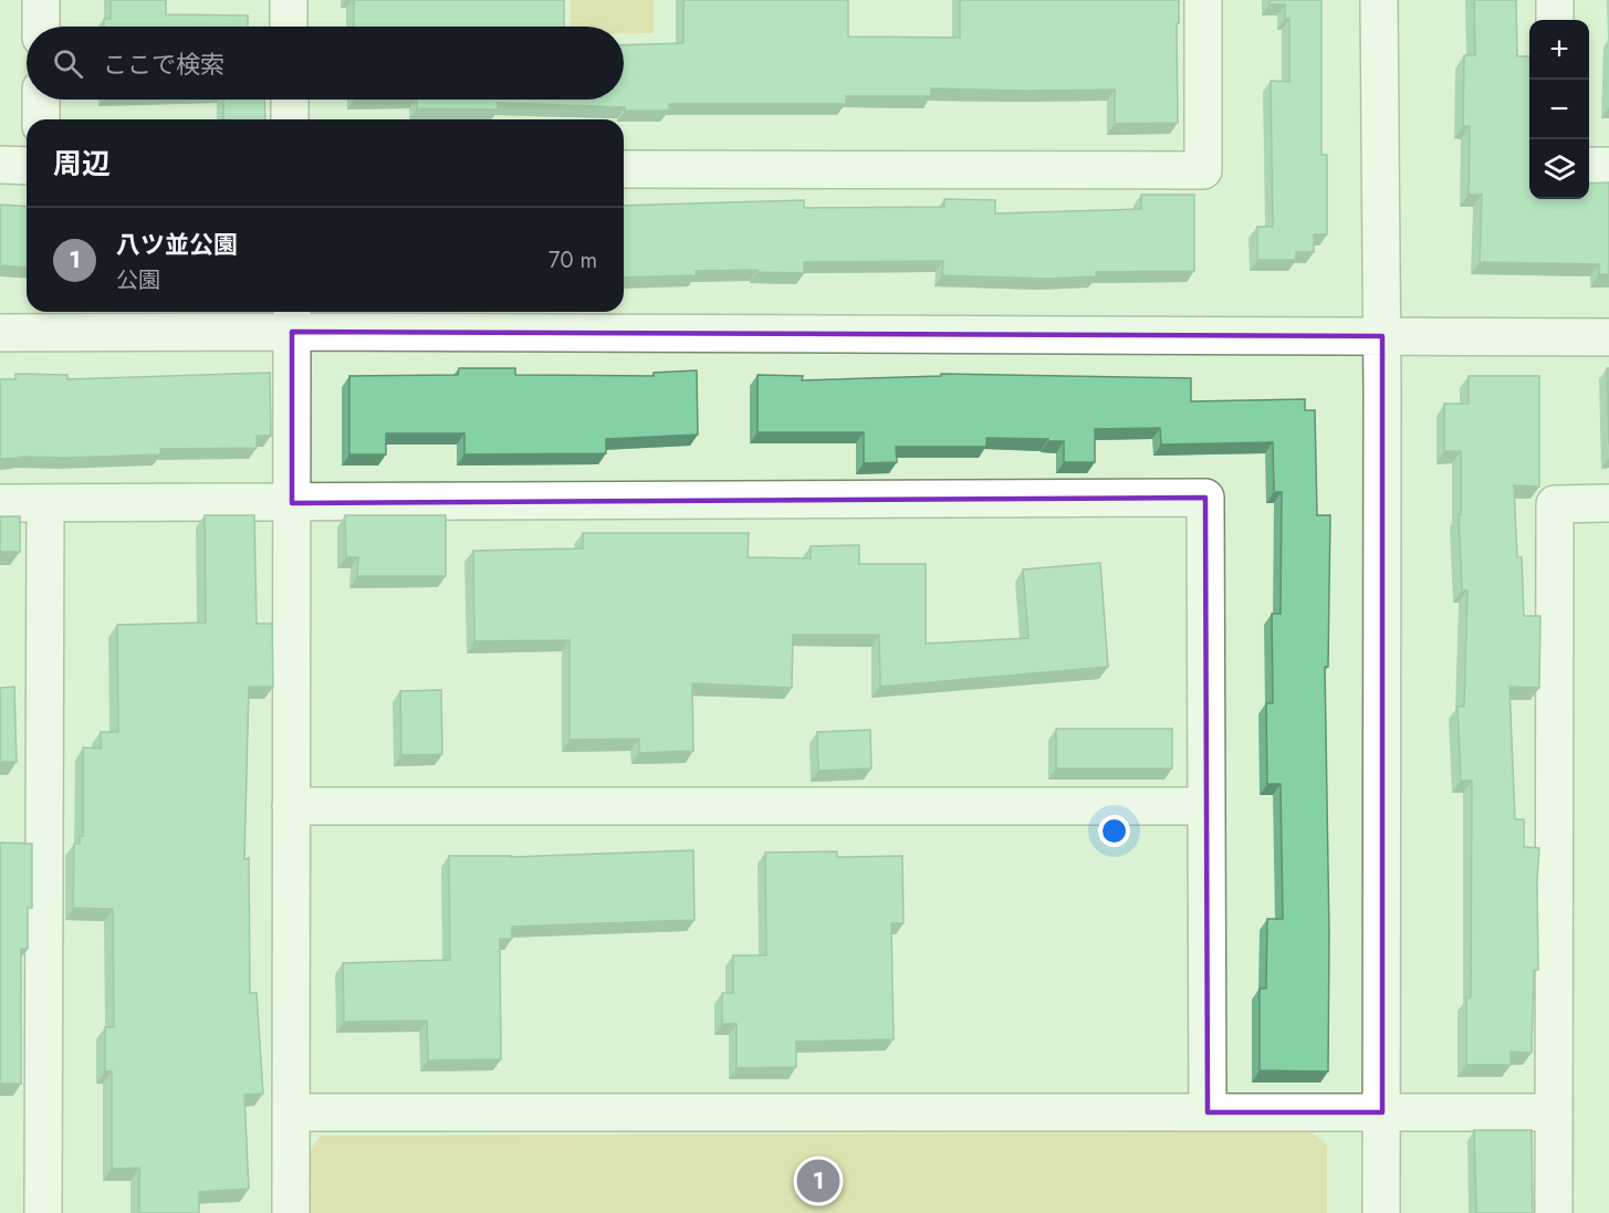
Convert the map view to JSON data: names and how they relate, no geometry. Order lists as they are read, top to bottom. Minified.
{"page":{"map_buttons":["+","−"],"search":"ここで検索","heading":"周辺","list":[{"mark":"1","name":"八ツ並公園","note":"公園","value":"70 m"}],"pins":"1"}}
